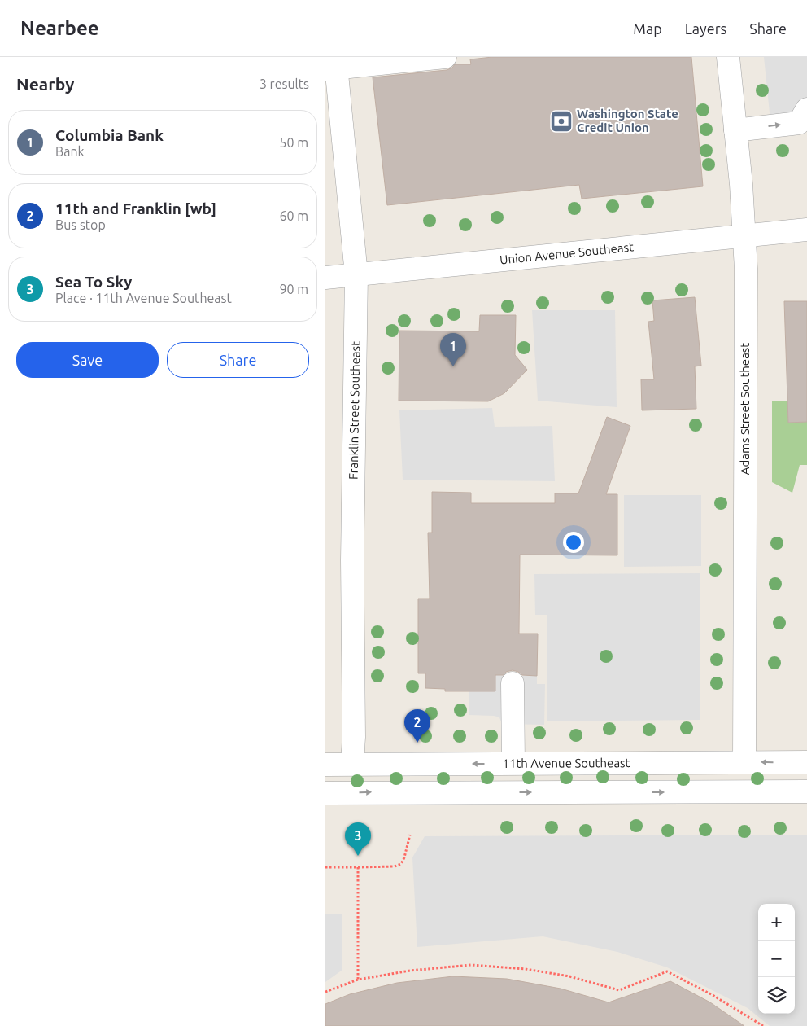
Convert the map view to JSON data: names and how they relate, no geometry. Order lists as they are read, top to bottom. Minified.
{"streets":{"street":["Union Avenue Southeast","Adams Street Southeast","Franklin Street Southeast","11th Avenue Southeast"]},"crossings":[["Union Avenue Southeast","Adams Street Southeast"],["Union Avenue Southeast","Franklin Street Southeast"],["Adams Street Southeast","11th Avenue Southeast"],["Franklin Street Southeast","11th Avenue Southeast"]],"places":{"bank":["Washington State Credit Union"]},"page":{"header":"Nearbee","nav":["Map","Layers","Share"],"heading":["Nearby","3 results"],"list":[{"mark":"1","name":"Columbia Bank","note":"Bank","value":"50 m"},{"mark":"2","name":"11th and Franklin [wb]","note":"Bus stop","value":"60 m"},{"mark":"3","name":"Sea To Sky","note":"Place · 11th Avenue Southeast","value":"90 m"}],"buttons":["Save","Share"],"pins":["1","2","3"],"map_buttons":["+","−"]}}
